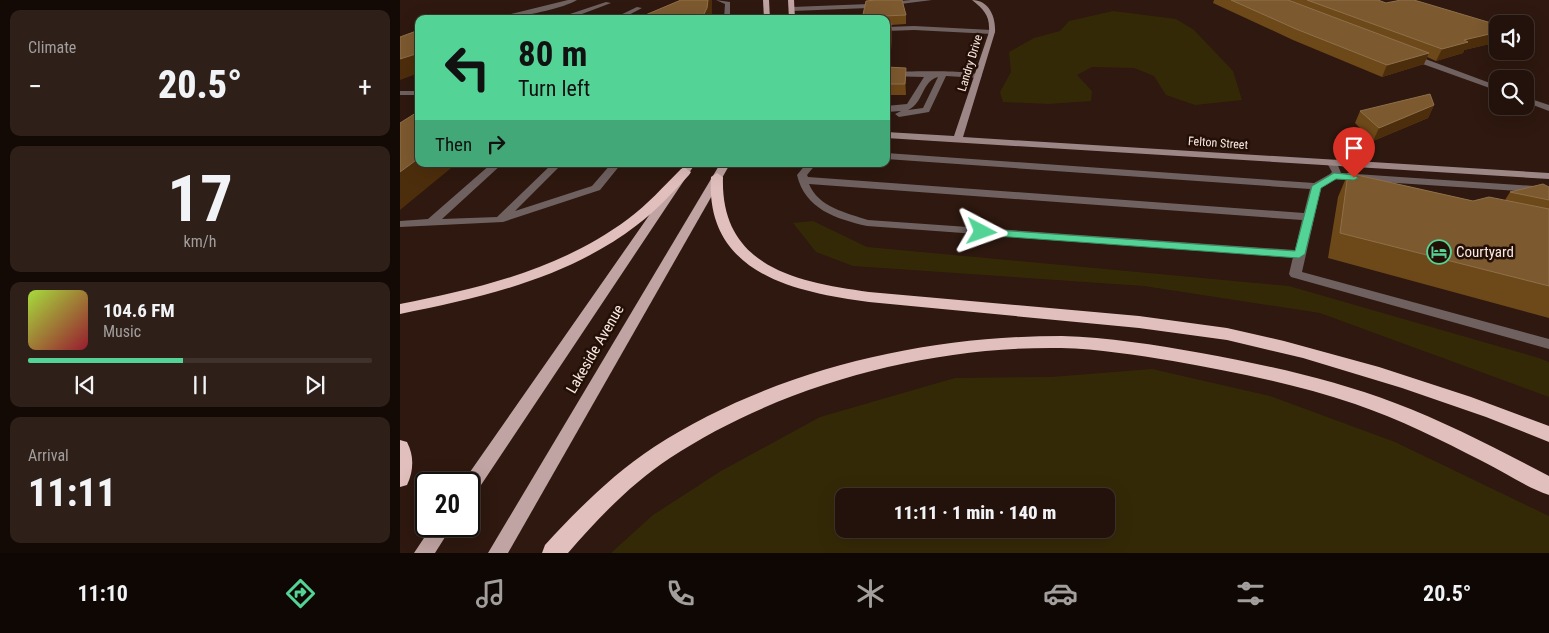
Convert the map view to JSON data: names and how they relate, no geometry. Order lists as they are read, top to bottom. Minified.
{"streets":{"main road":["Lakeside Avenue"],"street":["Landry Drive","Felton Street"]},"crossings":[["Landry Drive","Felton Street"]],"places":{"hotel":["Courtyard"]},"page":{"tile":["Climate",["17","km/h"],["Arrival","11:11"]],"turn":["80 m","Turn left"],"heat":["−","20.5°","+"],"then":"Then","song":["104.6 FM","Music"],"limit":"20","trip":"11:11 · 1 min · 140 m","tabs":["11:10","20.5°"]}}
